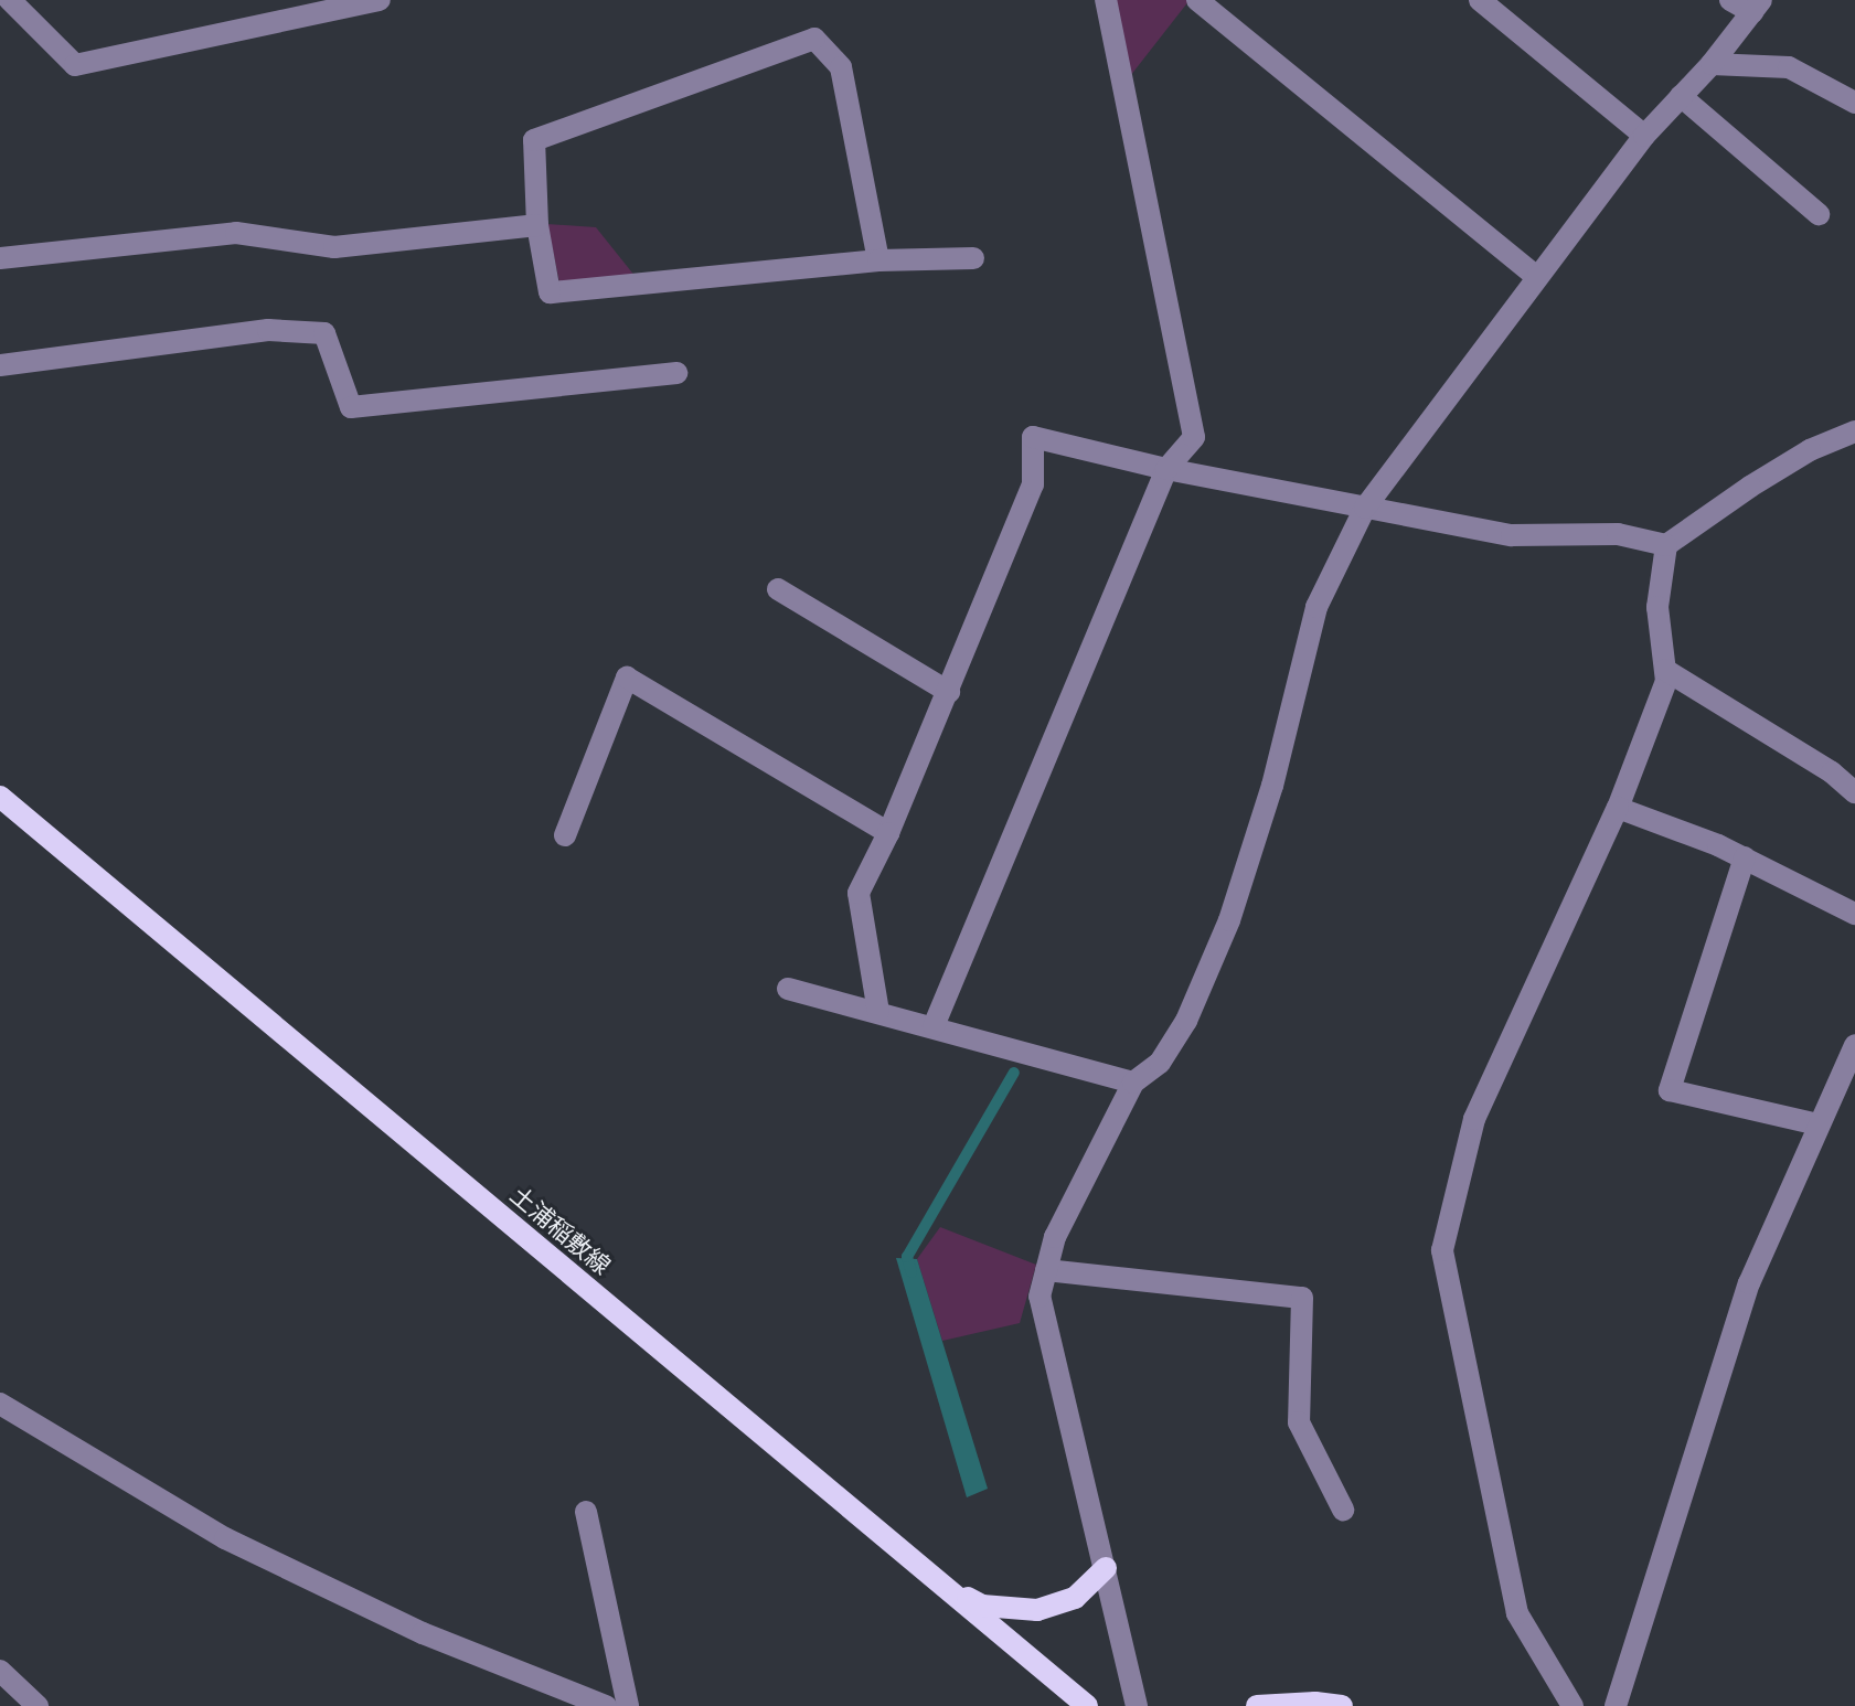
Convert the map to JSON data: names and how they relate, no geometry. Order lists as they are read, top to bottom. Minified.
{"streets":{"main road":["土浦稲敷線"]}}
